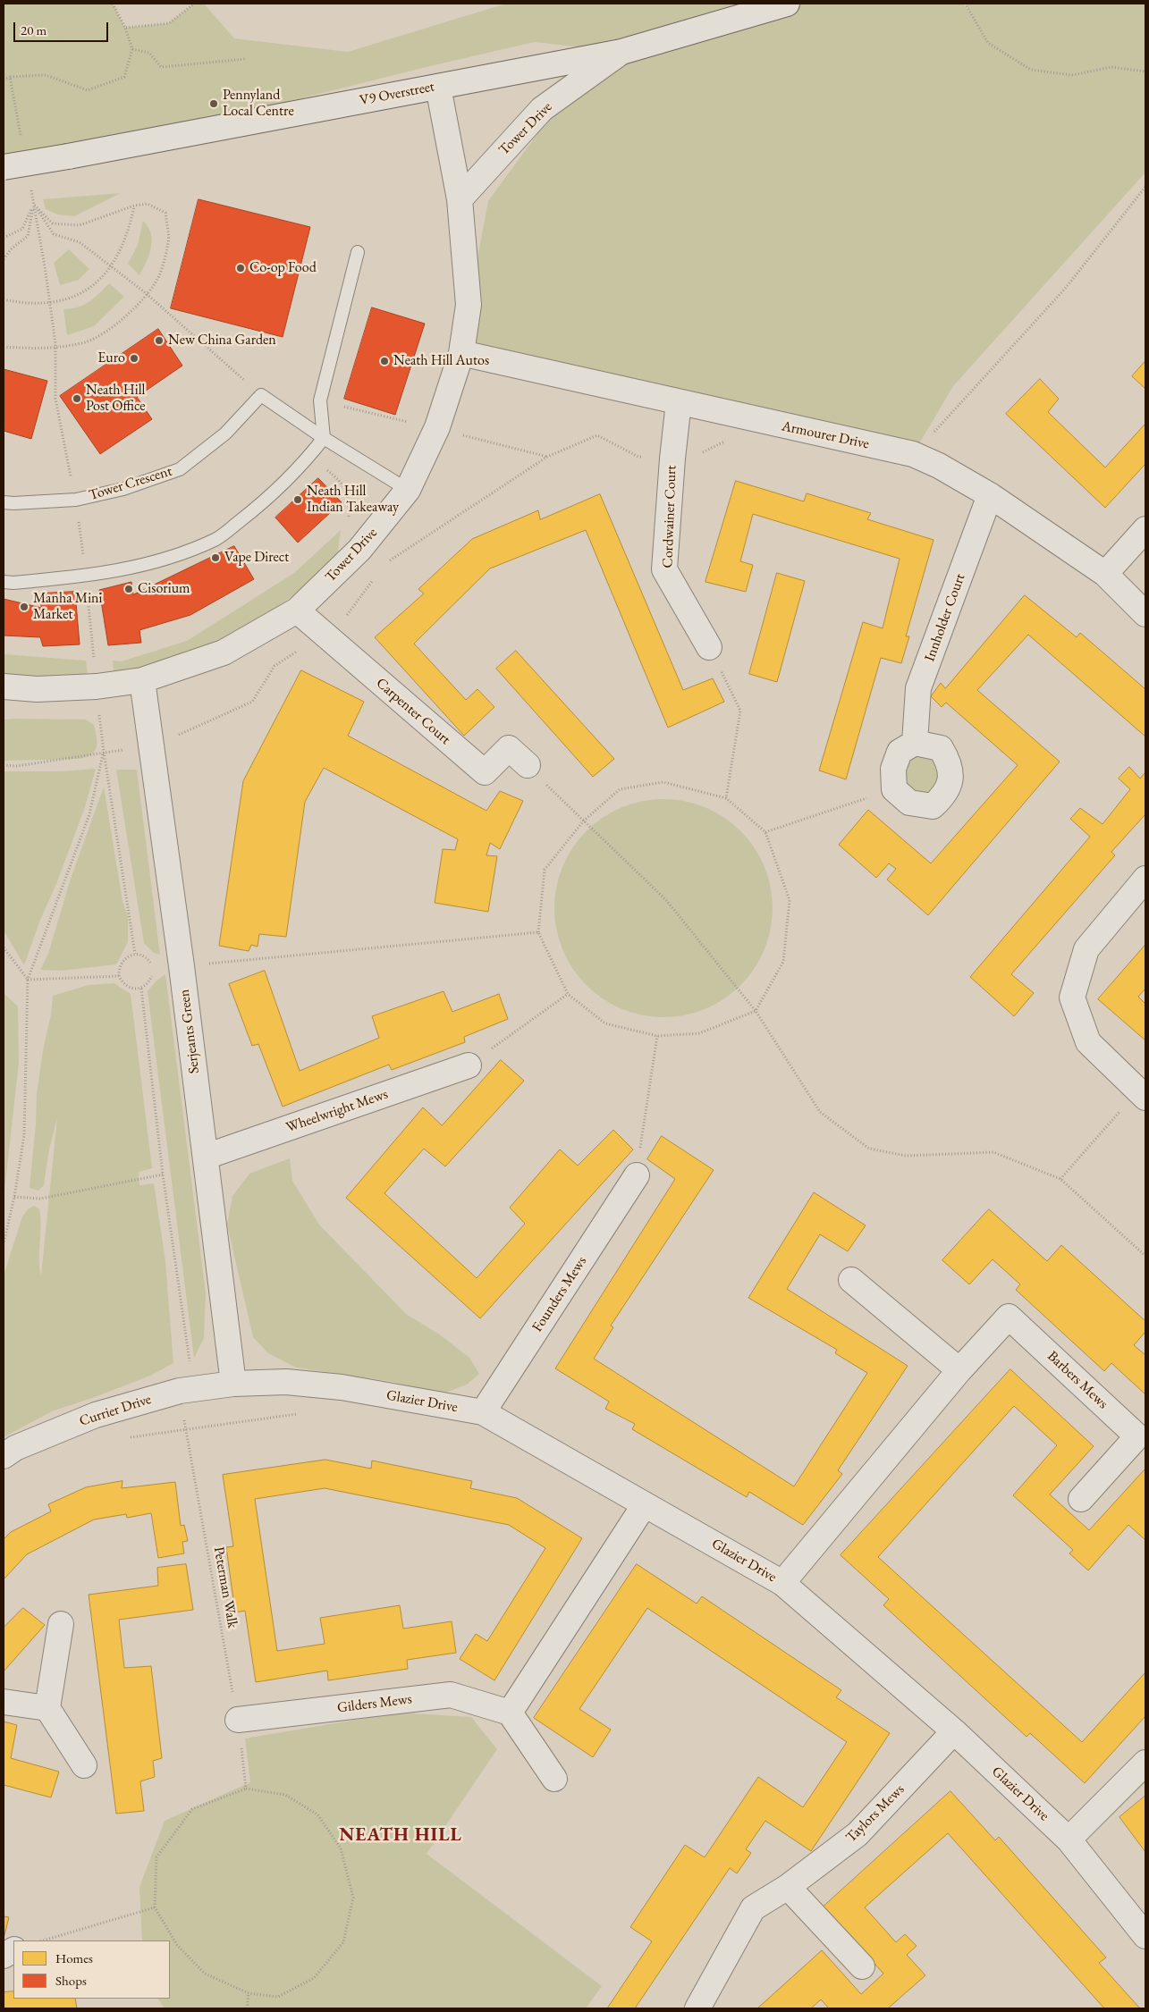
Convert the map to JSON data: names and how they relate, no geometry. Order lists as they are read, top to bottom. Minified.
{"streets":{"street":["V9 Overstreet","Tower Drive","Armourer Drive","Cordwainer Court","Innholder Court","Carpenter Court","Serjeants Green","Wheelwright Mews","Founders Mews","Barbers Mews","Glazier Drive","Currier Drive","Gilders Mews","Taylors Mews"],"lane":["Tower Crescent"],"path":["Peterman Walk"]},"crossings":[["V9 Overstreet","Tower Drive"],["Tower Drive","Armourer Drive"],["Tower Drive","Carpenter Court"],["Tower Drive","Serjeants Green"],["Armourer Drive","Cordwainer Court"],["Armourer Drive","Innholder Court"],["Serjeants Green","Wheelwright Mews"],["Serjeants Green","Glazier Drive"],["Serjeants Green","Currier Drive"],["Founders Mews","Glazier Drive"],["Barbers Mews","Glazier Drive"],["Glazier Drive","Currier Drive"],["Glazier Drive","Taylors Mews"],["Currier Drive","Peterman Walk"],["Peterman Walk","Gilders Mews"]],"districts":["NEATH HILL"],"places":["Pennyland Local Centre","Co-op Food","New China Garden","Euro","Neath Hill Autos","Neath Hill Post Office","Neath Hill Indian Takeaway","Vape Direct","Cisorium","Manha Mini Market"],"legend":["Homes","Shops"],"scale_bar":"20 m"}
